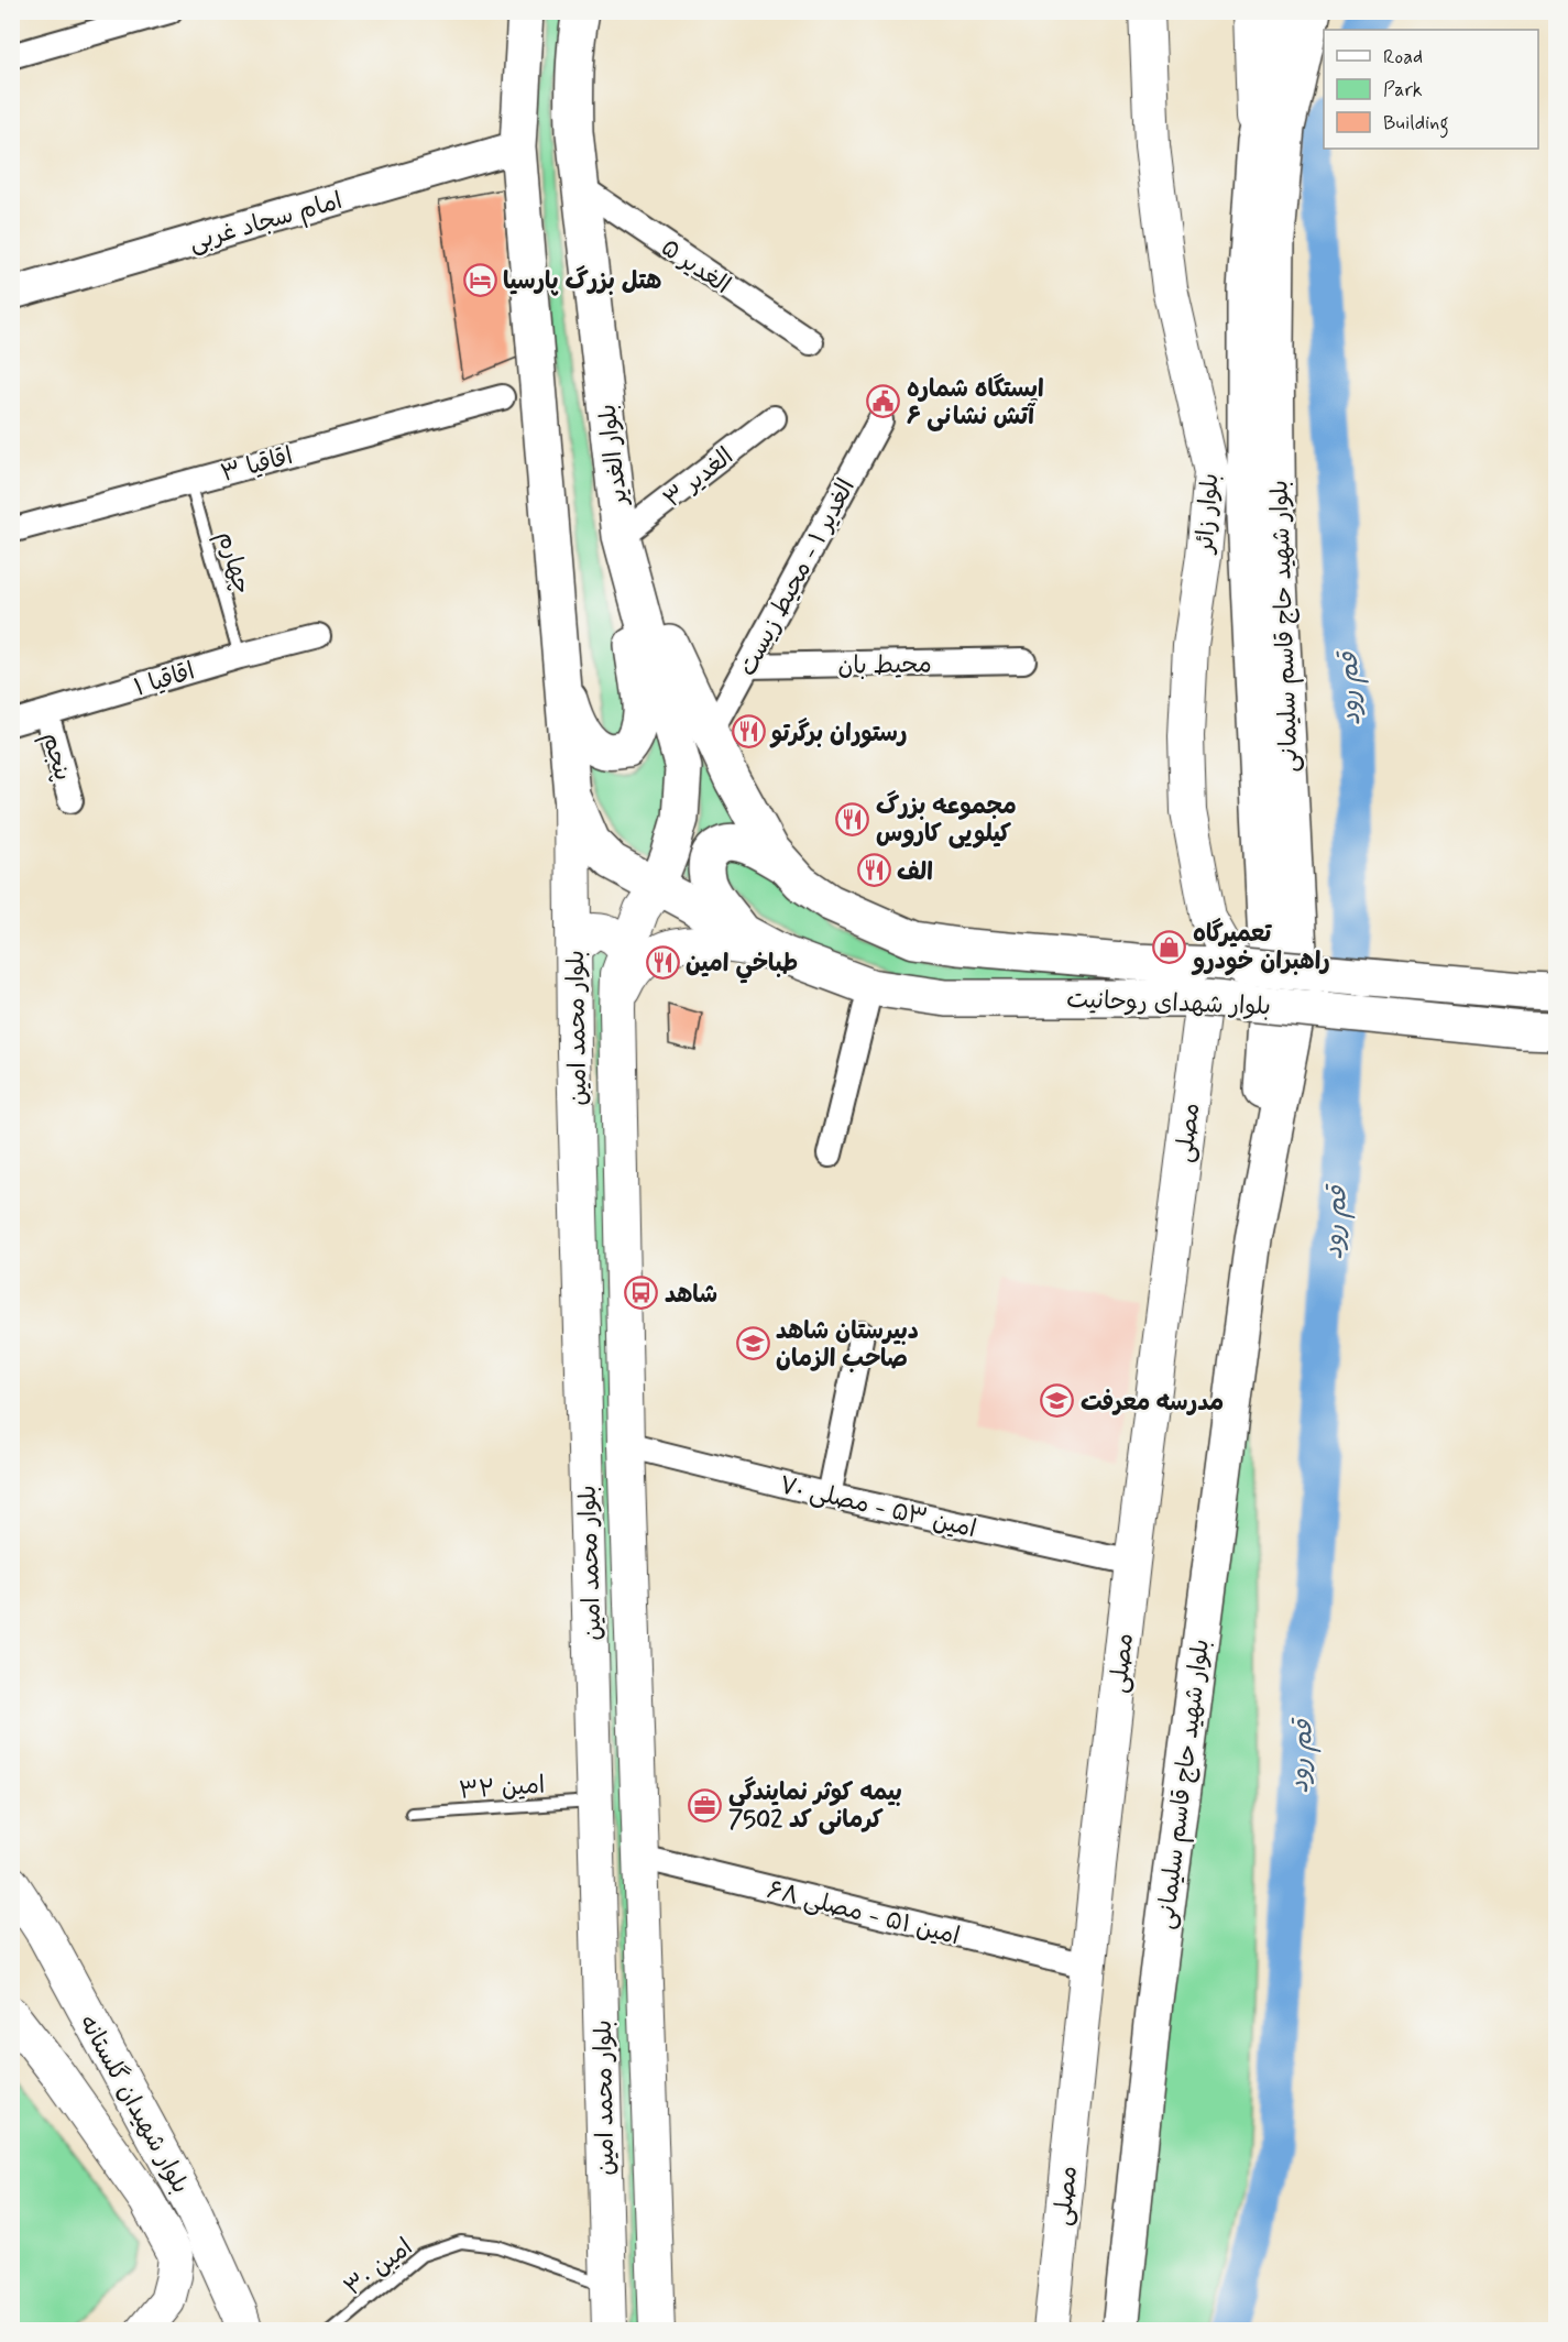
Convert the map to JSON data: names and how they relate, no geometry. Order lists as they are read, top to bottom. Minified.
{"streets":{"main road":["بلوار الغدیر","بلوار زائر","بلوار شهید حاج قاسم سلیمانی","بلوار شهدای روحانیت","بلوار محمد امین","مصلی","بلوار شهیدان گلستانه"],"street":["امام سجاد غربی","الغدیر ۵","اقاقیا ۳","الغدیر ۳","الغدیر ۱ - محیط زیست","محیط بان","اقاقیا ۱","پنجم","امین ۵۳ - مصلی ۷۰","امین ۵۱ - مصلی ۶۸"],"lane":["چهارم","امین ۳۲","امین ۳۰"]},"crossings":[["الغدیر ۵","بلوار الغدیر"],["بلوار الغدیر","الغدیر ۳"],["بلوار الغدیر","بلوار شهدای روحانیت"],["بلوار الغدیر","بلوار محمد امین"],["اقاقیا ۳","چهارم"],["بلوار زائر","بلوار شهدای روحانیت"],["چهارم","اقاقیا ۱"],["الغدیر ۱ - محیط زیست","محیط بان"],["اقاقیا ۱","پنجم"],["بلوار شهدای روحانیت","بلوار محمد امین"],["بلوار شهدای روحانیت","مصلی"],["بلوار محمد امین","امین ۵۳ - مصلی ۷۰"],["بلوار محمد امین","امین ۳۲"],["بلوار محمد امین","امین ۵۱ - مصلی ۶۸"],["بلوار محمد امین","امین ۳۰"],["مصلی","امین ۵۳ - مصلی ۷۰"],["مصلی","امین ۵۱ - مصلی ۶۸"]],"water":["قم رود"],"places":{"hotel":["هتل بزرگ پارسیا"],"public building":["ایستگاه شماره ۶ آتش نشانی"],"restaurant":["رستوران برگرتو","مجموعه بزرگ کیلویی کاروس","الف","طباخي امين"],"shop":["تعمیرگاه راهبران خودرو"],"bus stop":["شاهد"],"school or university":["دبیرستان شاهد صاحب الزمان","مدرسه معرفت"],"office":["بیمه کوثر نمایندگی کرمانی کد 7502"]},"legend":["Road","Park","Building"]}
